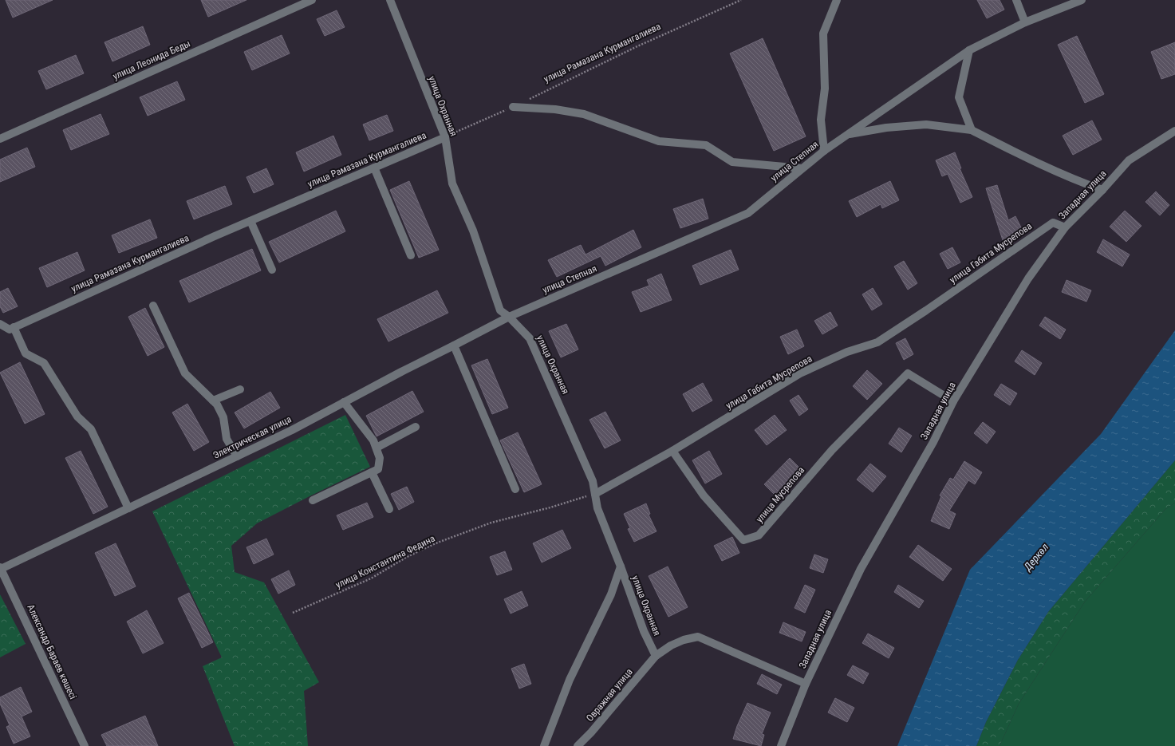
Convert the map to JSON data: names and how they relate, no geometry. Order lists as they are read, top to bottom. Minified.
{"streets":{"street":["улица Рамазана Курмангалиева","улица Леонида Беды","улица Охранная","улица Степная","Западная улица","улица Габита Мусрепова","Электрическая улица","улица Мусрепова","Александр Бараев көшесі","Овражная улица"],"path":["улица Константина Федина"]},"crossings":[["улица Рамазана Курмангалиева","улица Охранная"],["улица Охранная","улица Степная"],["улица Охранная","улица Габита Мусрепова"],["улица Охранная","Электрическая улица"],["улица Охранная","улица Константина Федина"],["улица Охранная","Овражная улица"],["улица Степная","Электрическая улица"],["Западная улица","улица Габита Мусрепова"],["Западная улица","улица Мусрепова"],["Западная улица","Овражная улица"],["улица Габита Мусрепова","улица Мусрепова"],["улица Габита Мусрепова","улица Константина Федина"],["Электрическая улица","Александр Бараев көшесі"]],"water":["Деркөл"]}
